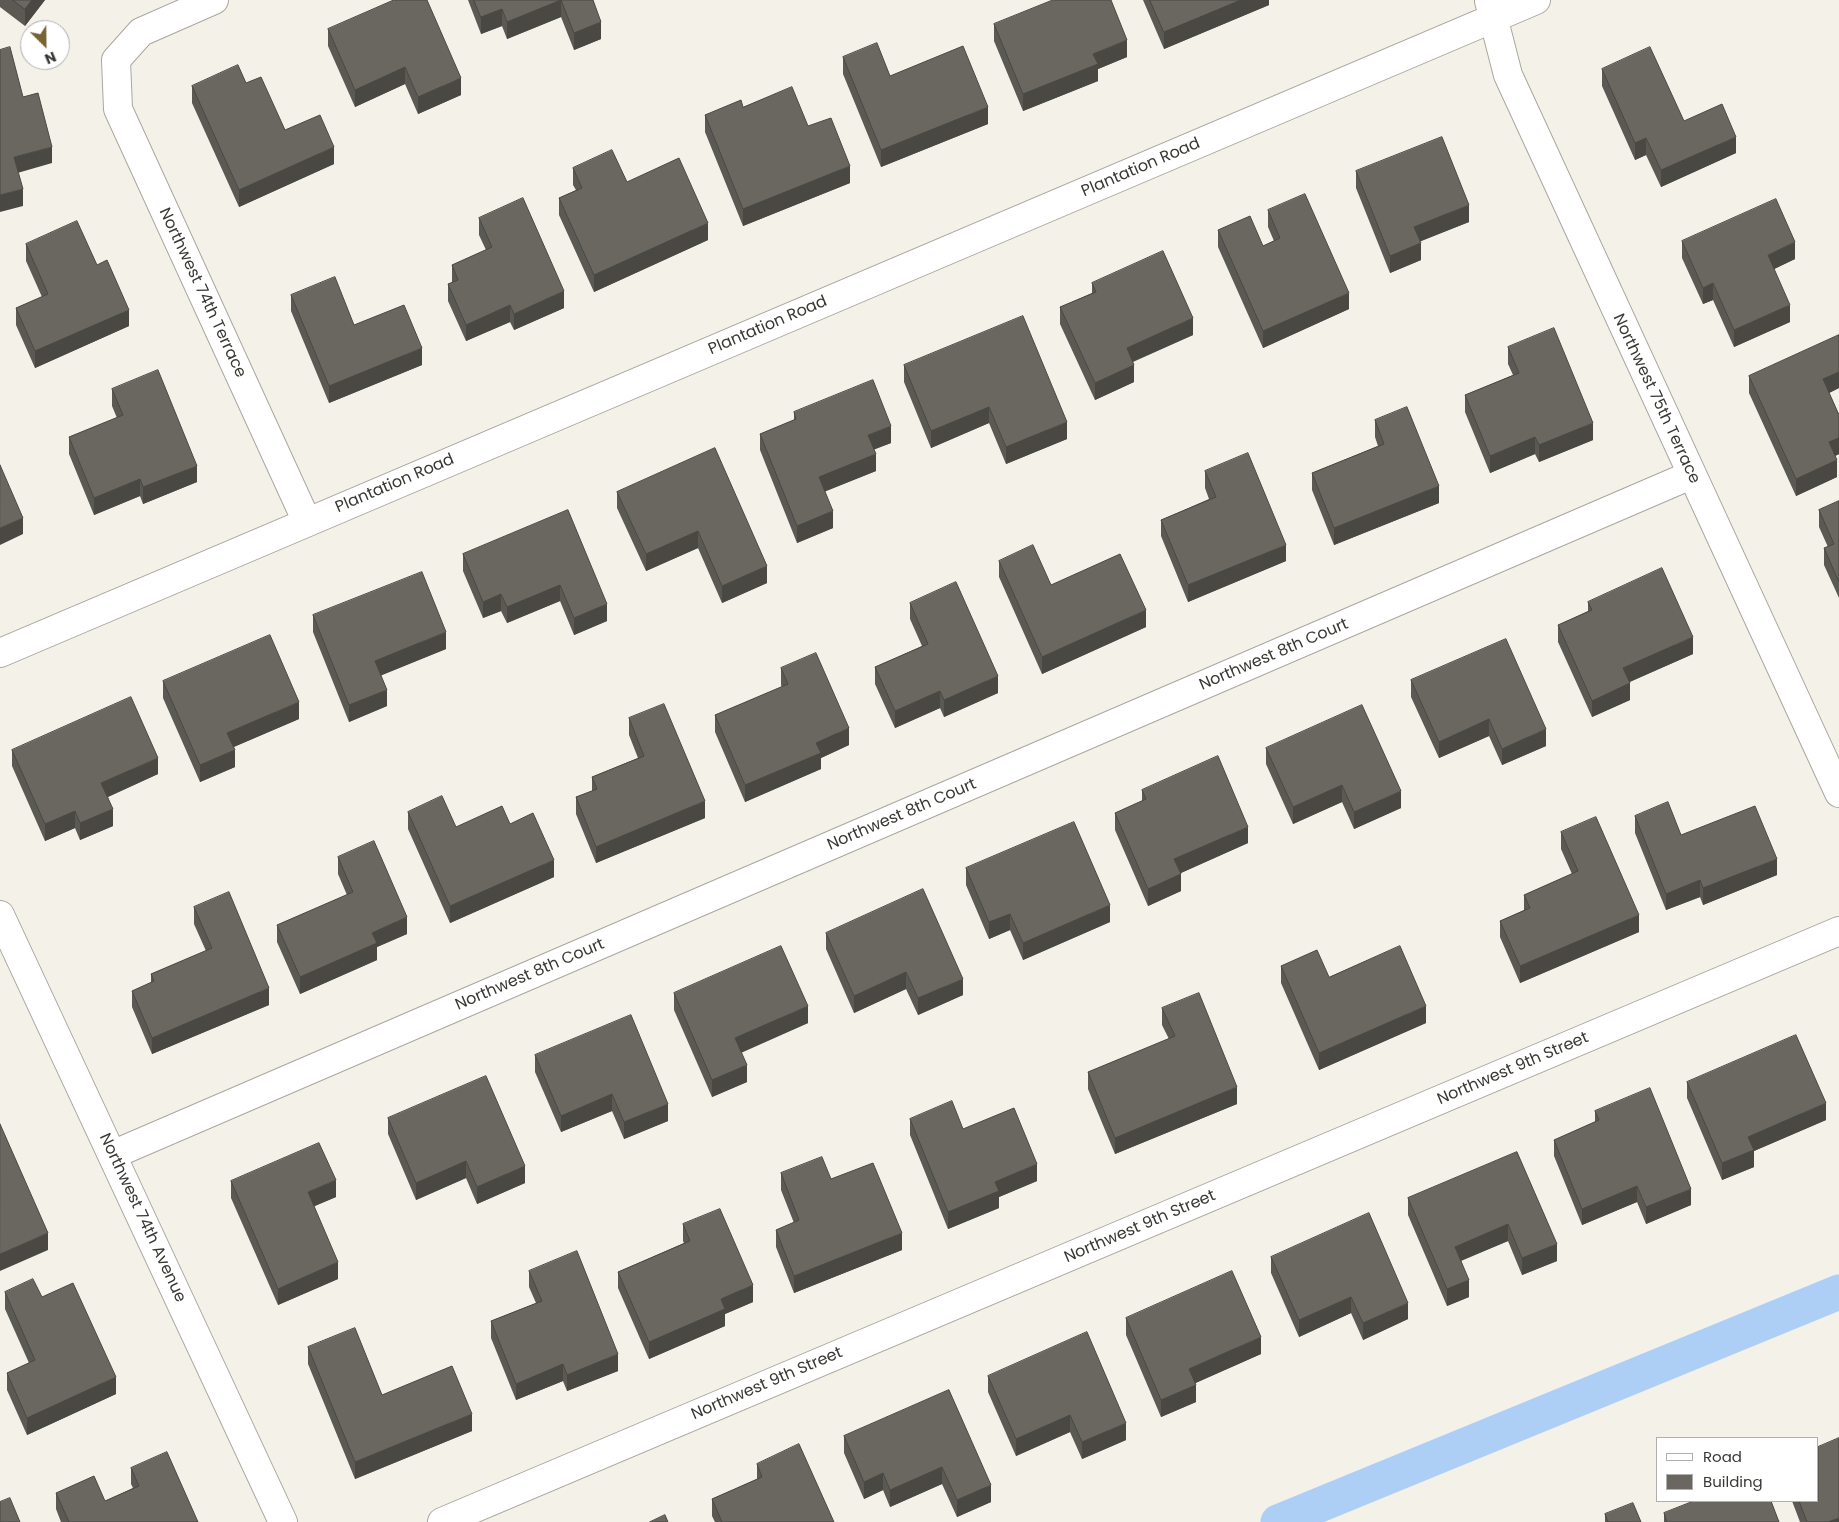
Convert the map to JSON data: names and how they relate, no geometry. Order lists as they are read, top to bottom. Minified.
{"streets":{"street":["Plantation Road","Northwest 74th Terrace","Northwest 75th Terrace","Northwest 8th Court","Northwest 9th Street","Northwest 74th Avenue"]},"crossings":[["Plantation Road","Northwest 74th Terrace"],["Plantation Road","Northwest 75th Terrace"],["Northwest 75th Terrace","Northwest 8th Court"],["Northwest 8th Court","Northwest 74th Avenue"]],"legend":["Road","Building"],"north":"bottom right"}
